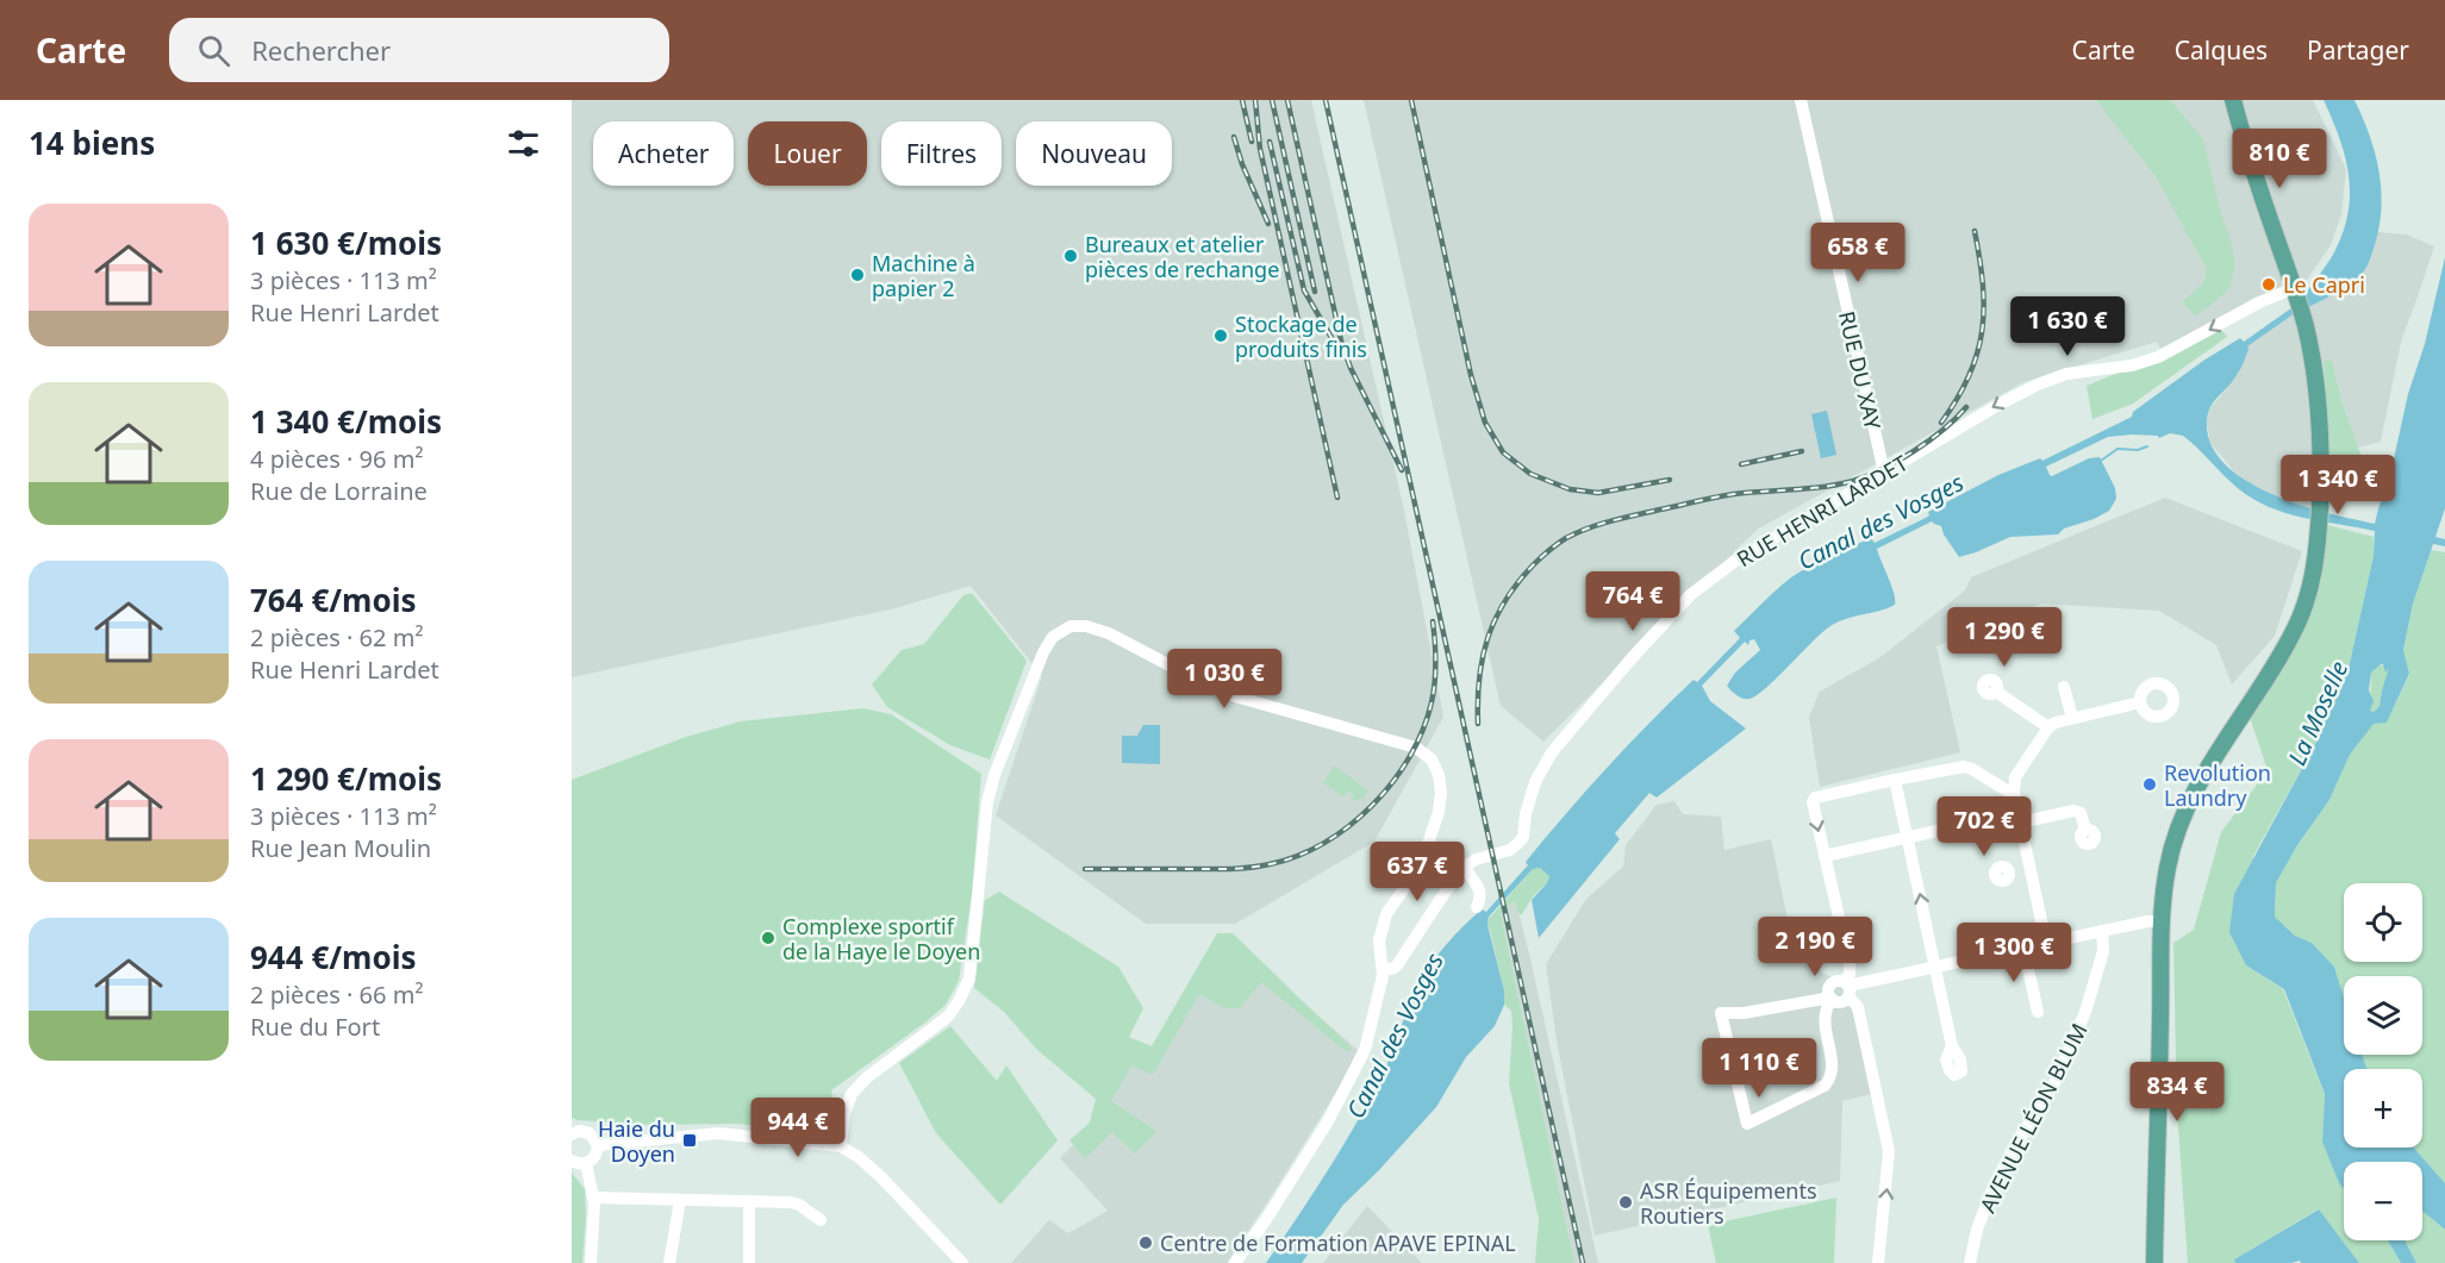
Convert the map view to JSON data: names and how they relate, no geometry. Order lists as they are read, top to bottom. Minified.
{"streets":{"street":["RUE DU XAY","RUE HENRI LARDET","AVENUE LÉON BLUM"]},"crossings":[["RUE DU XAY","RUE HENRI LARDET"]],"one_way":["RUE HENRI LARDET"],"water":["Canal des Vosges","La Moselle"],"places":{"other":["Bureaux et atelier pièces de rechange","Machine à papier 2","Le Capri","Stockage de produits finis","Revolution Laundry","Complexe sportif de la Haye le Doyen","ASR Équipements Routiers","Centre de Formation APAVE EPINAL"],"transit":["Haie du Doyen"]},"page":{"header":"Carte","search":"Rechercher","nav":["Carte","Calques","Partager"],"heading":"14 biens","chip":["Acheter","Louer","Filtres","Nouveau"],"price":["810 €","658 €","1 630 €","1 340 €","764 €","1 290 €","1 030 €","702 €","637 €","2 190 €","1 300 €","1 110 €","834 €","944 €"],"list":[{"name":"1 630 €/mois","note":"3 pièces · 113 m² · Rue Henri Lardet"},{"name":"1 340 €/mois","note":"4 pièces · 96 m² · Rue de Lorraine"},{"name":"764 €/mois","note":"2 pièces · 62 m² · Rue Henri Lardet"},{"name":"1 290 €/mois","note":"3 pièces · 113 m² · Rue Jean Moulin"},{"name":"944 €/mois","note":"2 pièces · 66 m² · Rue du Fort"}],"map_buttons":["+","−"]}}
